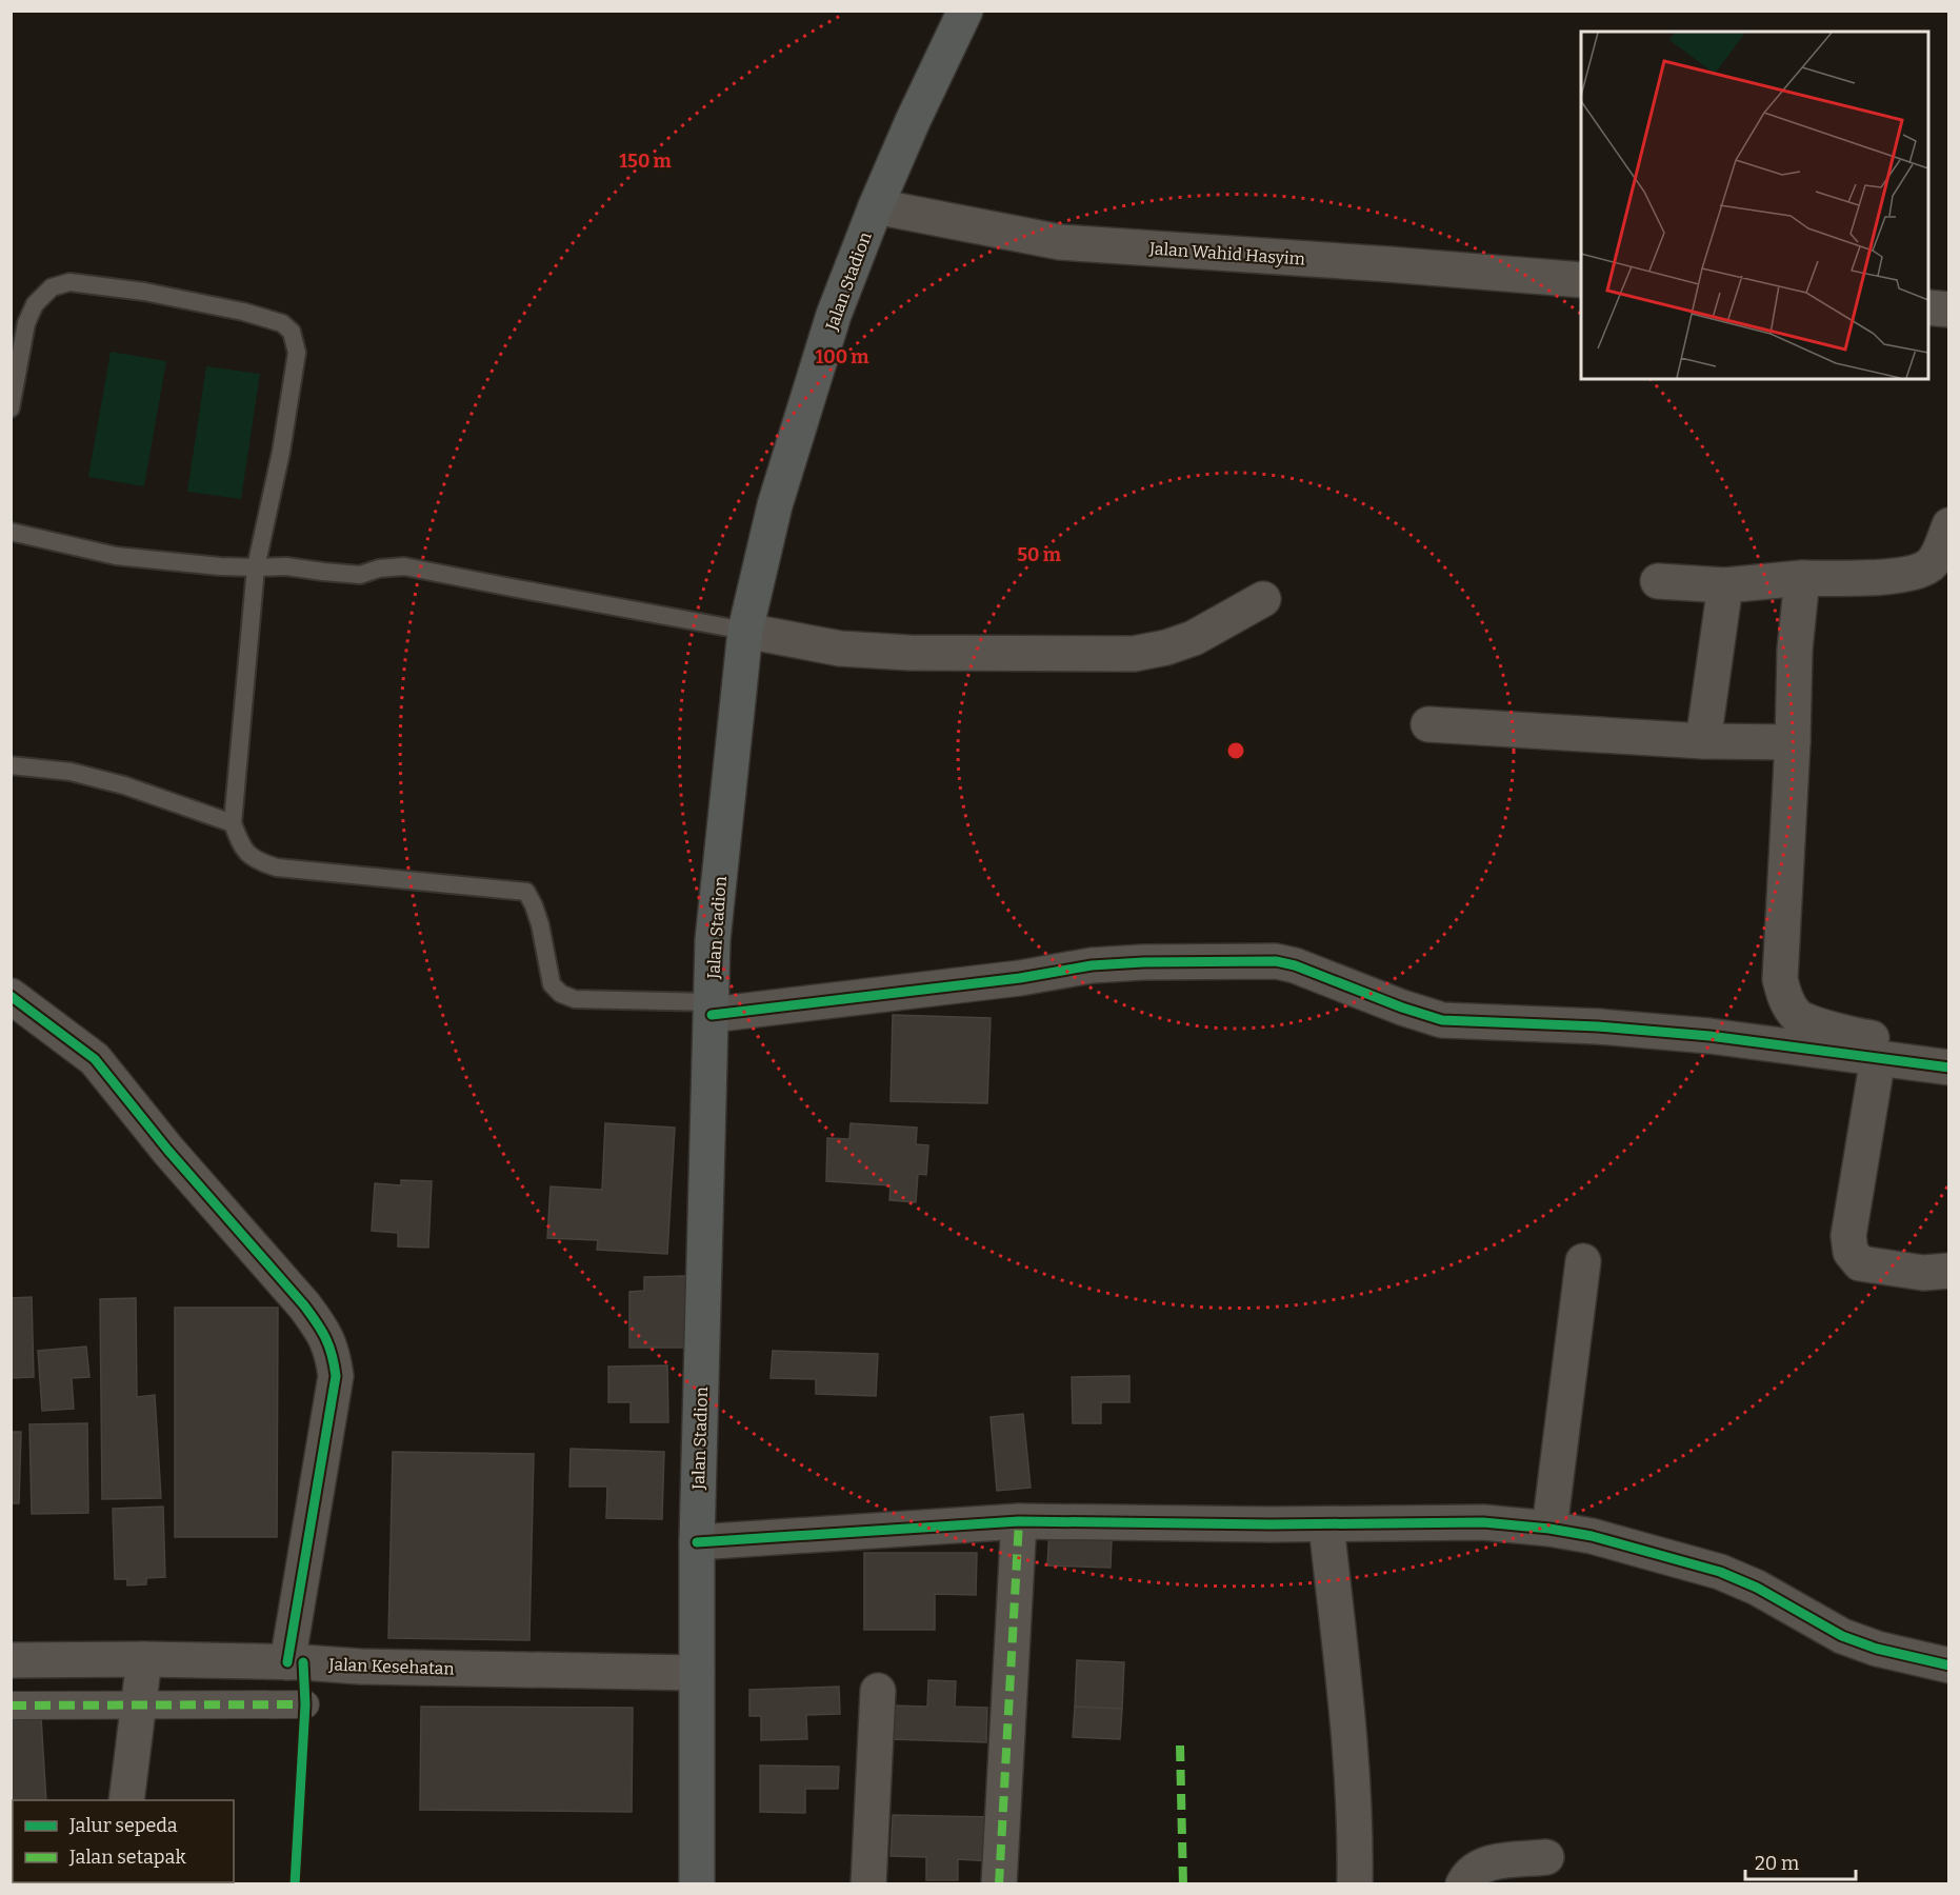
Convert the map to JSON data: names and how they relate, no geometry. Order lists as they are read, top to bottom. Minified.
{"streets":{"main road":["Jalan Stadion"],"street":["Jalan Wahid Hasyim","Jalan Kesehatan"]},"crossings":[["Jalan Wahid Hasyim","Jalan Stadion"],["Jalan Stadion","Jalan Kesehatan"]],"legend":["Jalur sepeda","Jalan setapak"],"scale_bar":"20 m","rings":["150 m","100 m","50 m"]}
